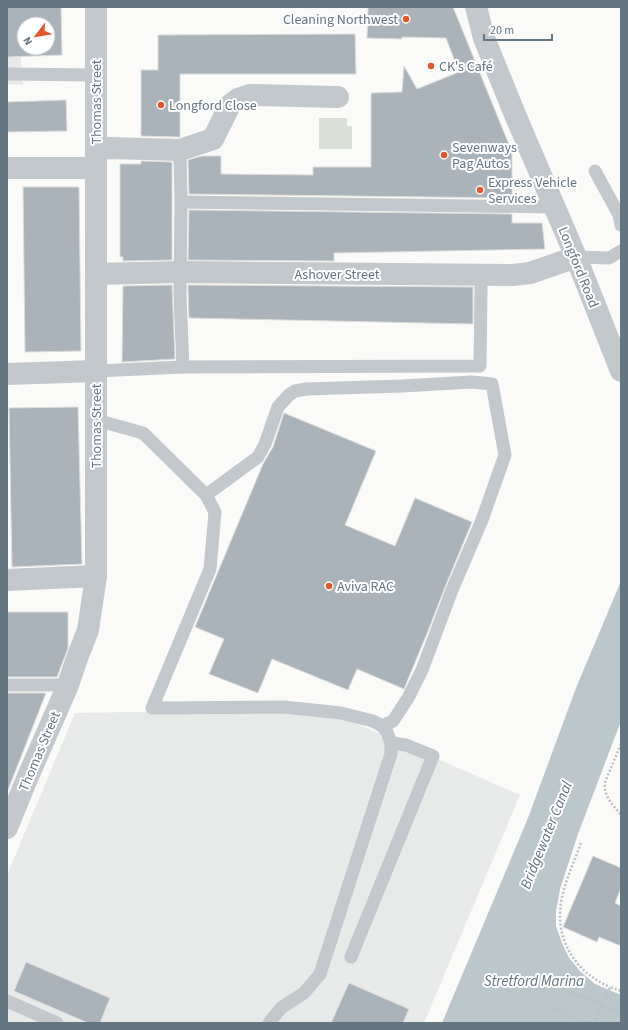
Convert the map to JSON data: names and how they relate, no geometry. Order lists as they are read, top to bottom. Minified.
{"streets":{"street":["Thomas Street","Longford Road","Ashover Street"]},"crossings":[["Thomas Street","Ashover Street"],["Longford Road","Ashover Street"]],"water":["Bridgewater Canal","Stretford Marina"],"places":["Cleaning Northwest","CK's Café","Longford Close","Sevenways Pag Autos","Express Vehicle Services","Aviva RAC"],"scale_bar":"20 m","north":"bottom left"}
